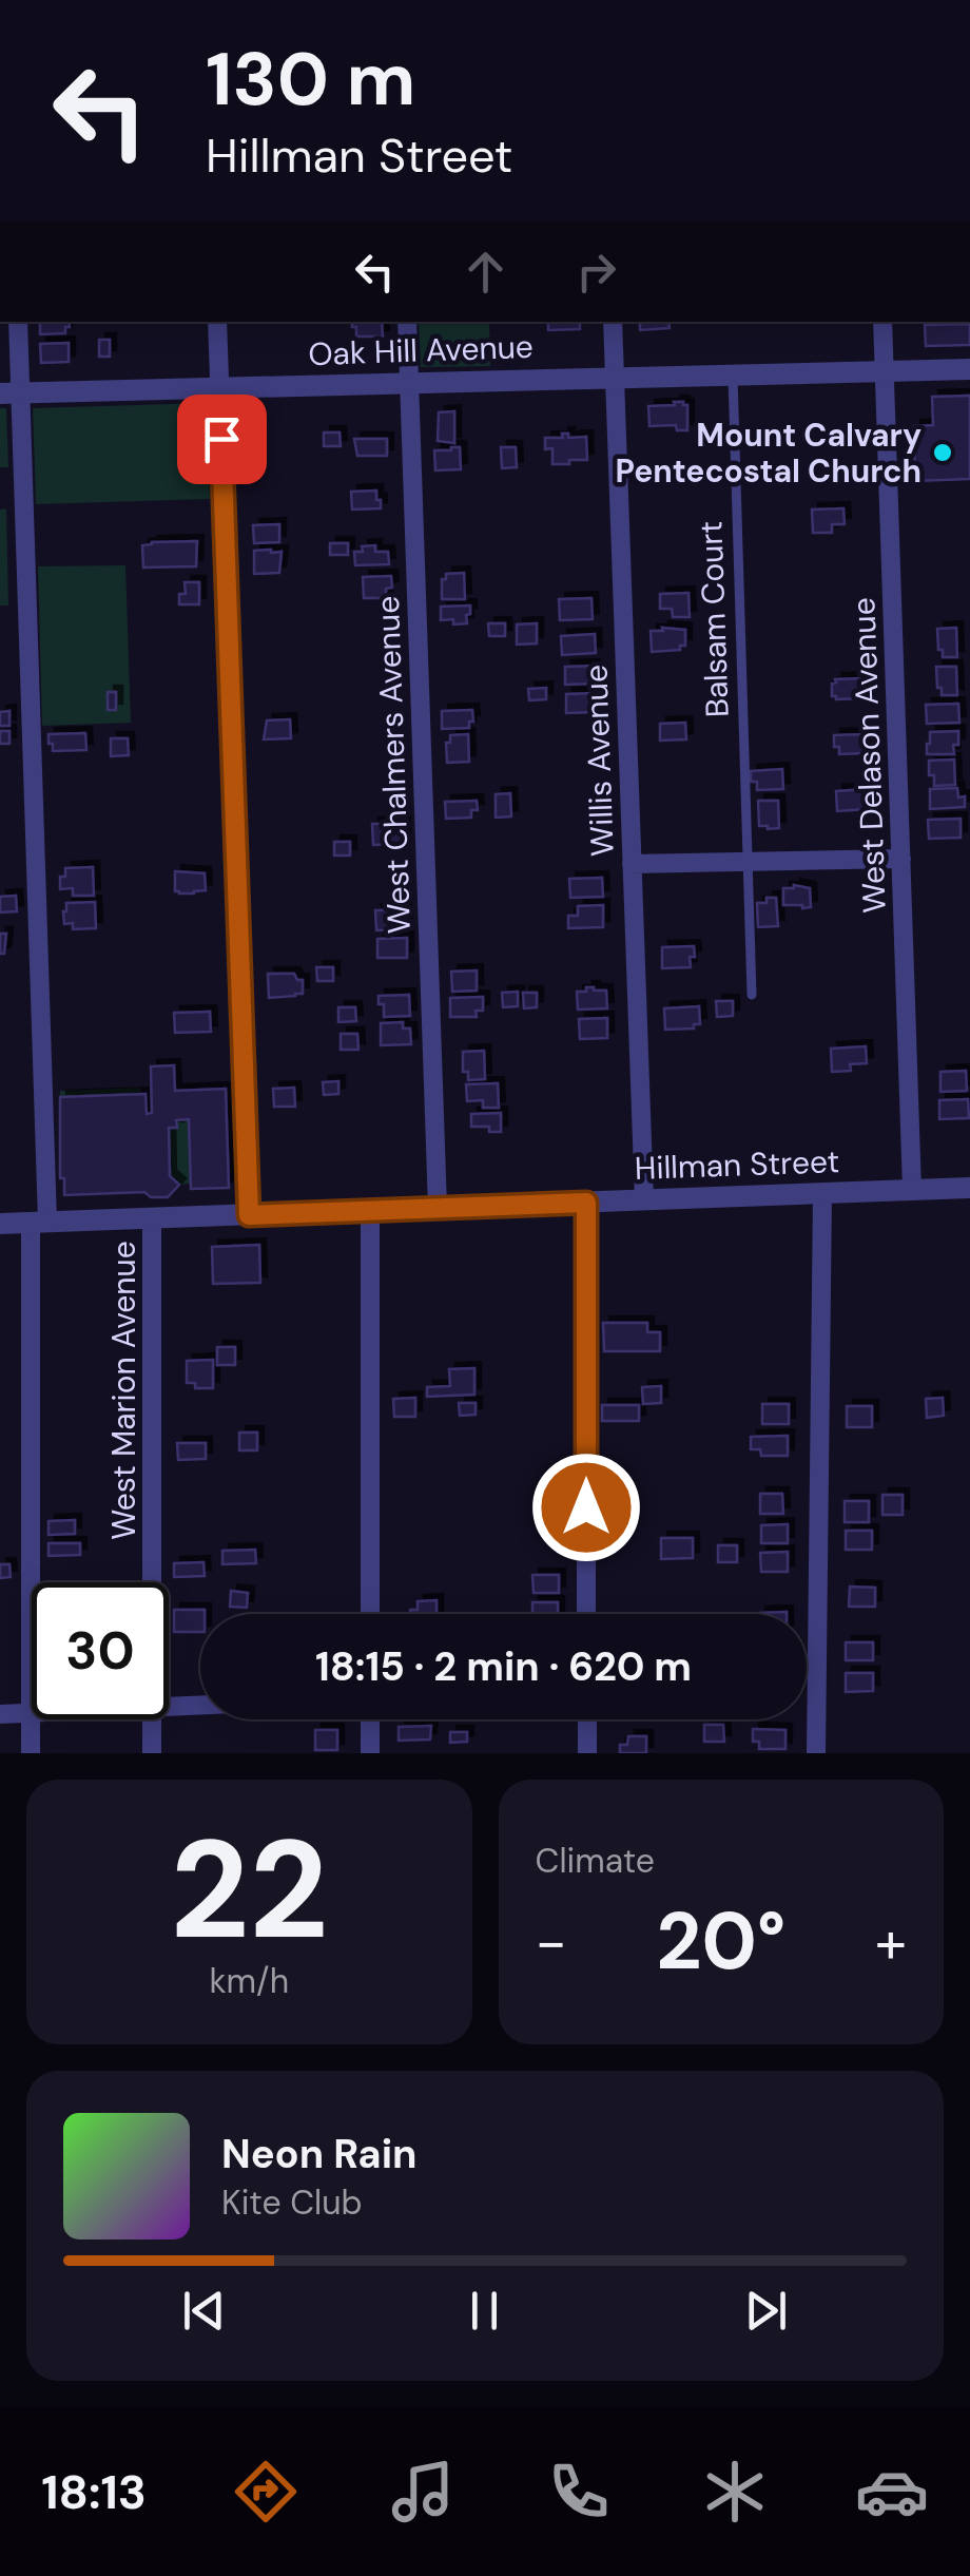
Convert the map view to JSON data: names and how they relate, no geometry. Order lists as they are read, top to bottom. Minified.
{"streets":{"street":["Oak Hill Avenue","West Delason Avenue","Willis Avenue","West Chalmers Avenue","Hillman Street","West Marion Avenue"],"lane":["Balsam Court"]},"crossings":[["Oak Hill Avenue","Balsam Court"],["Oak Hill Avenue","West Delason Avenue"],["Oak Hill Avenue","Willis Avenue"],["Oak Hill Avenue","West Chalmers Avenue"],["West Delason Avenue","Hillman Street"],["Willis Avenue","Hillman Street"],["West Chalmers Avenue","Hillman Street"],["Hillman Street","West Marion Avenue"]],"places":["Mount Calvary Pentecostal Church"],"page":{"turn":["130 m","Hillman Street"],"limit":"30","trip":"18:15 · 2 min · 620 m","tile":[["22","km/h"],"Climate"],"heat":["−","20°","+"],"song":["Neon Rain","Kite Club"],"tabs":"18:13"}}
